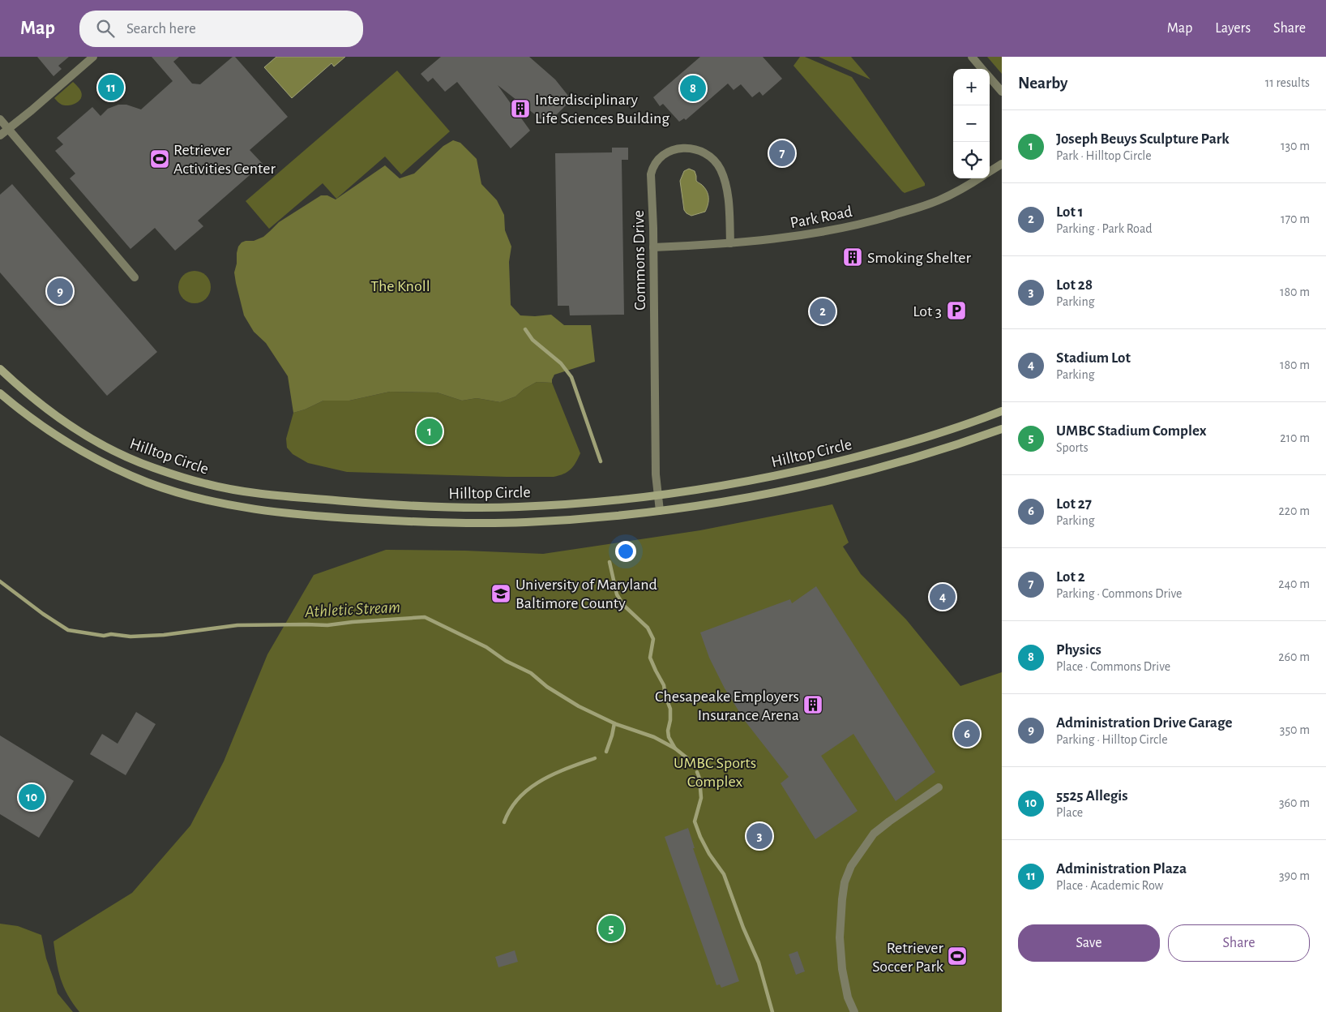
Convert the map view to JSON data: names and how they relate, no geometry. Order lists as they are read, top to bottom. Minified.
{"streets":{"street":["Park Road","Commons Drive","Hilltop Circle"]},"crossings":[["Park Road","Commons Drive"],["Commons Drive","Hilltop Circle"]],"water":["Athletic Stream"],"parks":["The Knoll","UMBC Sports Complex"],"places":{"building":["Interdisciplinary Life Sciences Building","Smoking Shelter","Chesapeake Employers Insurance Arena"],"sports":["Retriever Activities Center","Retriever Soccer Park"],"parking":["Lot 3"],"school or university":["University of Maryland Baltimore County"]},"page":{"header":"Map","search":"Search here","nav":["Map","Layers","Share"],"heading":["Nearby","11 results"],"map_buttons":["+","−"],"pins":["11","8","7","9","2","1","4","6","10","3","5"],"list":[{"mark":"1","name":"Joseph Beuys Sculpture Park","note":"Park · Hilltop Circle","value":"130 m"},{"mark":"2","name":"Lot 1","note":"Parking · Park Road","value":"170 m"},{"mark":"3","name":"Lot 28","note":"Parking","value":"180 m"},{"mark":"4","name":"Stadium Lot","note":"Parking","value":"180 m"},{"mark":"5","name":"UMBC Stadium Complex","note":"Sports","value":"210 m"},{"mark":"6","name":"Lot 27","note":"Parking","value":"220 m"},{"mark":"7","name":"Lot 2","note":"Parking · Commons Drive","value":"240 m"},{"mark":"8","name":"Physics","note":"Place · Commons Drive","value":"260 m"},{"mark":"9","name":"Administration Drive Garage","note":"Parking · Hilltop Circle","value":"350 m"},{"mark":"10","name":"5525 Allegis","note":"Place","value":"360 m"},{"mark":"11","name":"Administration Plaza","note":"Place · Academic Row","value":"390 m"}],"buttons":["Save","Share"]}}
